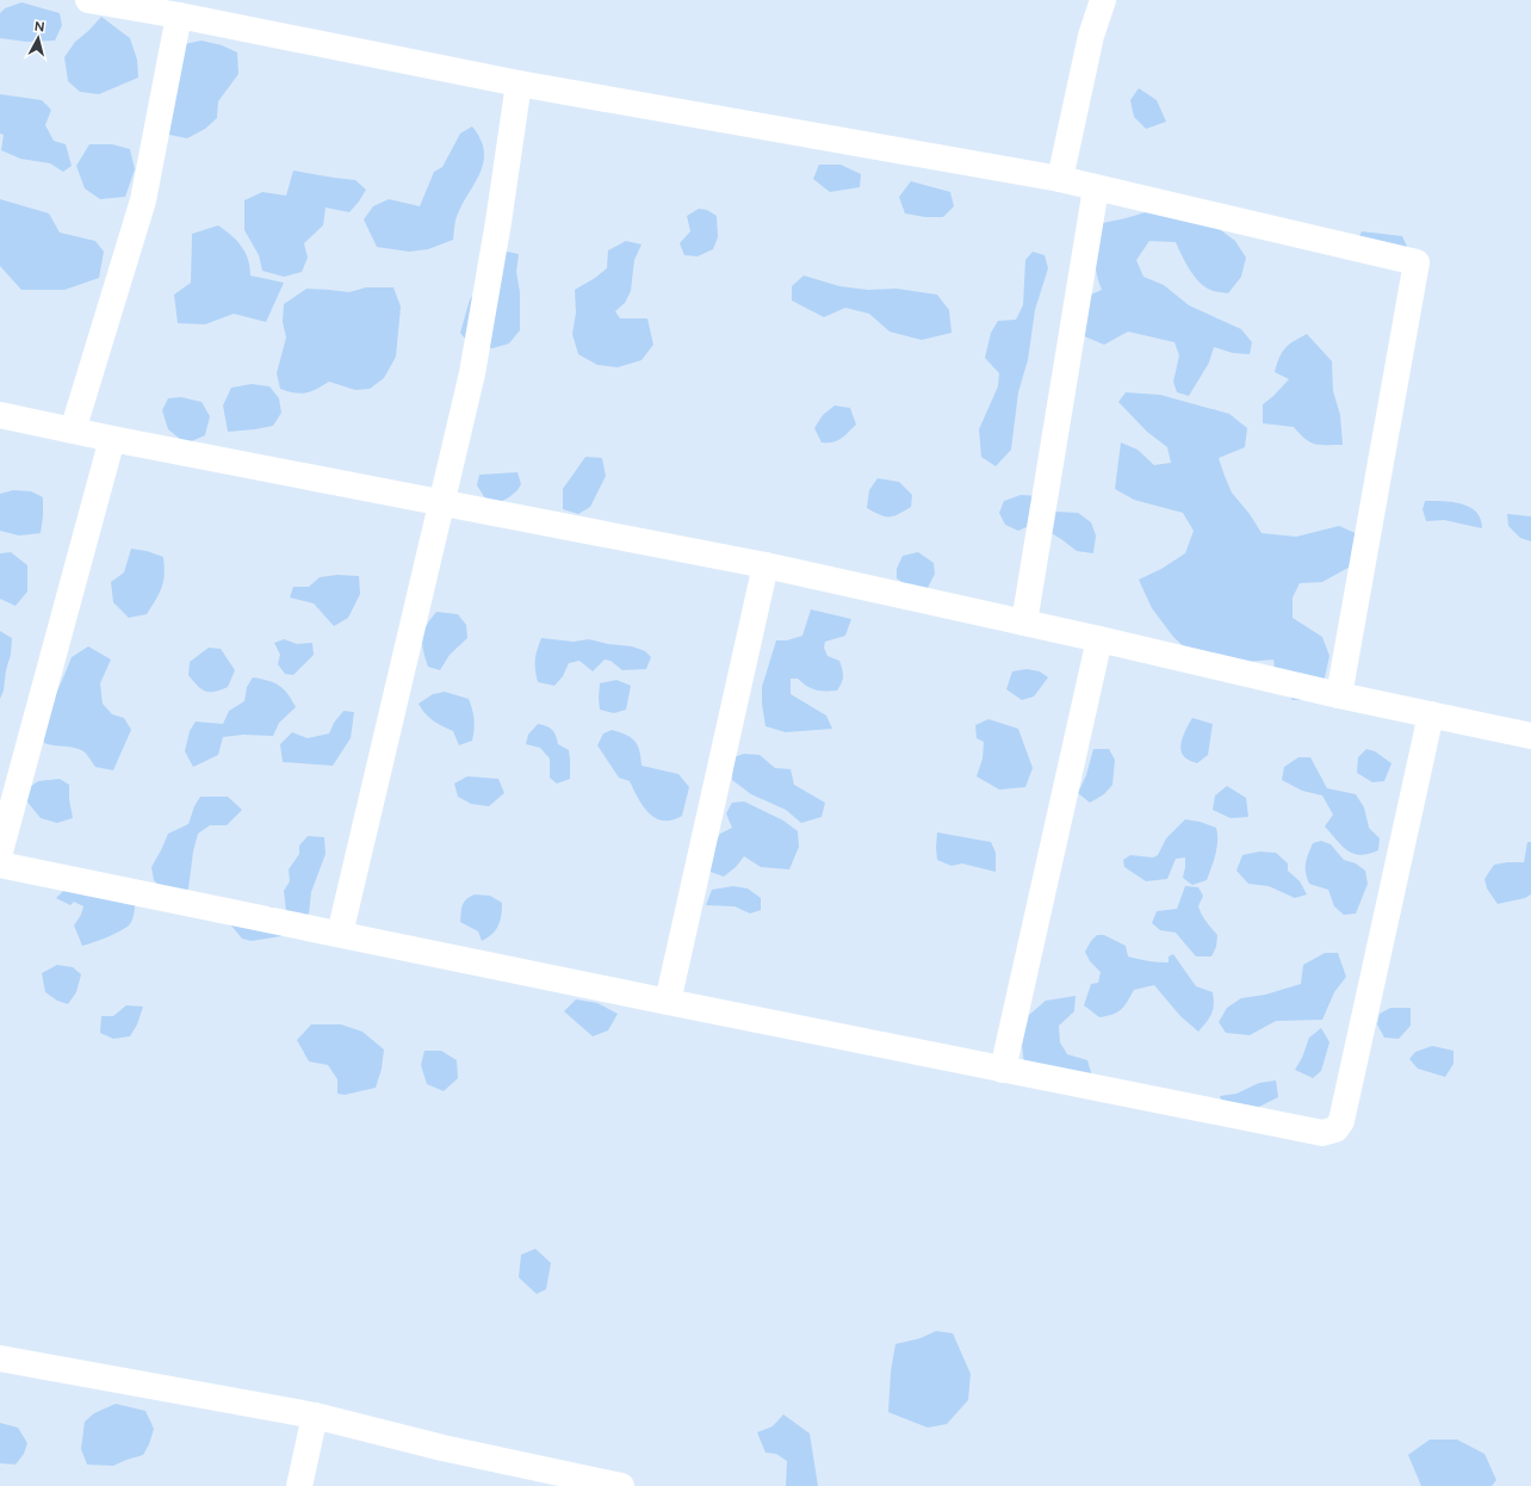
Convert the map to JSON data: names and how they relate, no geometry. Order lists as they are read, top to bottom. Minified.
{"north":"top"}
